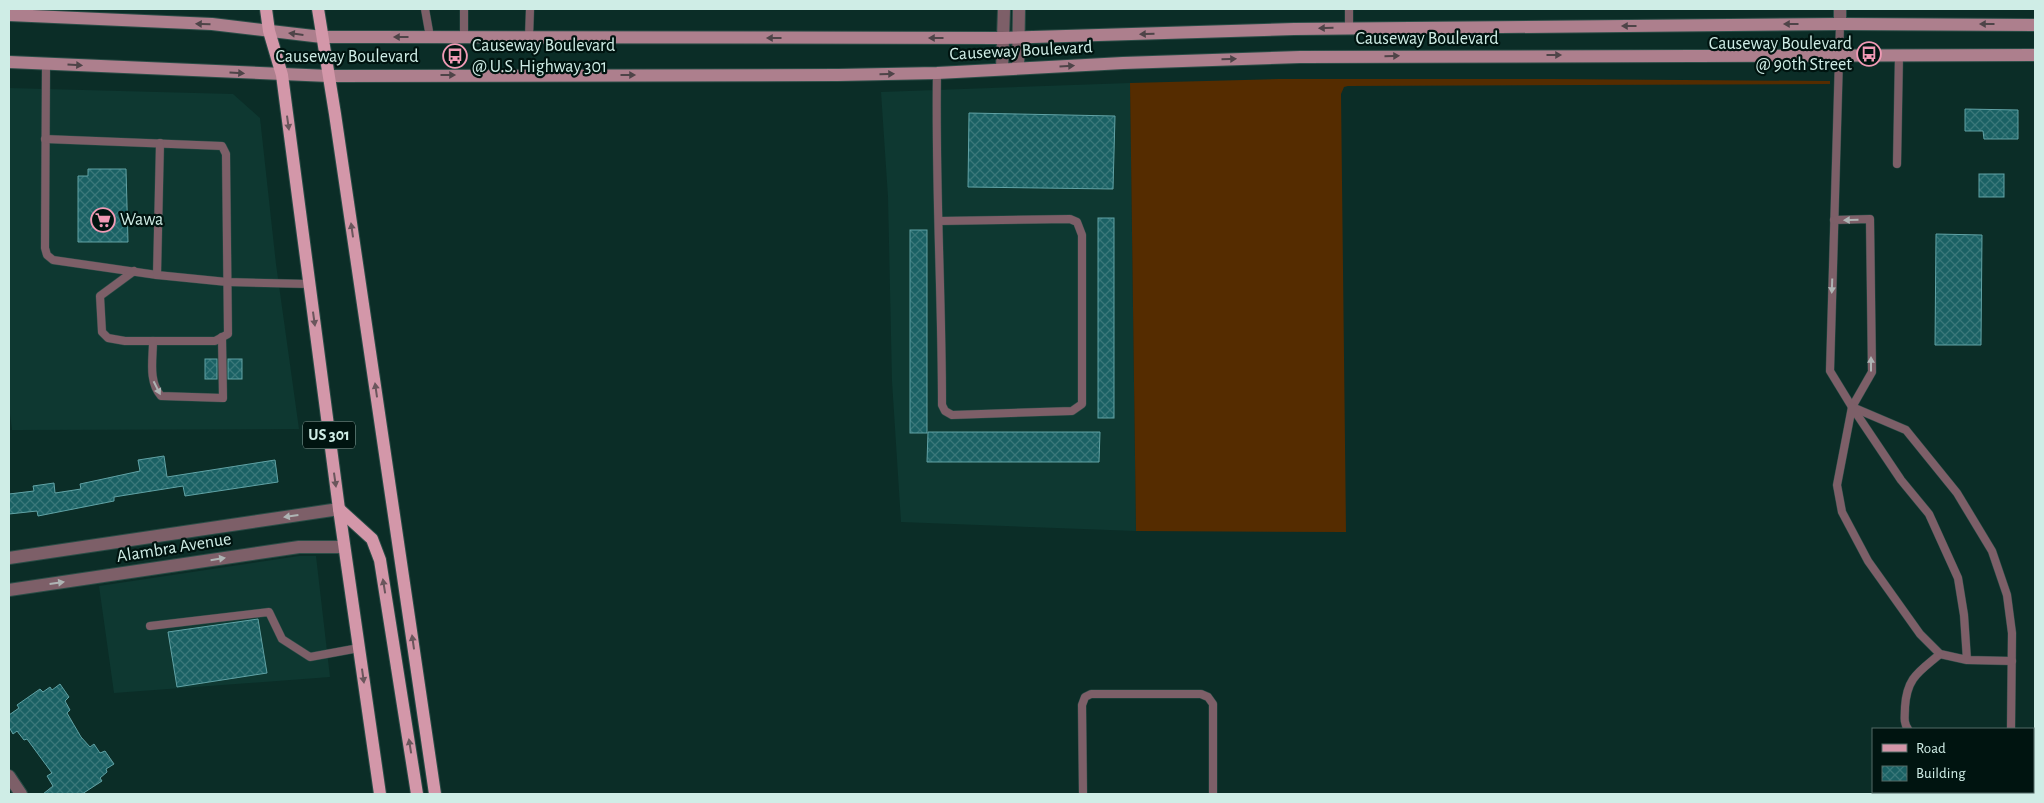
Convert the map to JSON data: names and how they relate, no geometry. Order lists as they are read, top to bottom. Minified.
{"streets":{"main road":["Causeway Boulevard","US 301"],"street":["Alambra Avenue"]},"crossings":[["Causeway Boulevard","US 301"],["US 301","Alambra Avenue"]],"places":{"bus stop":["Causeway Boulevard @ 90th Street","Causeway Boulevard @ U.S. Highway 301"],"supermarket":["Wawa"]},"legend":["Road","Building"]}
